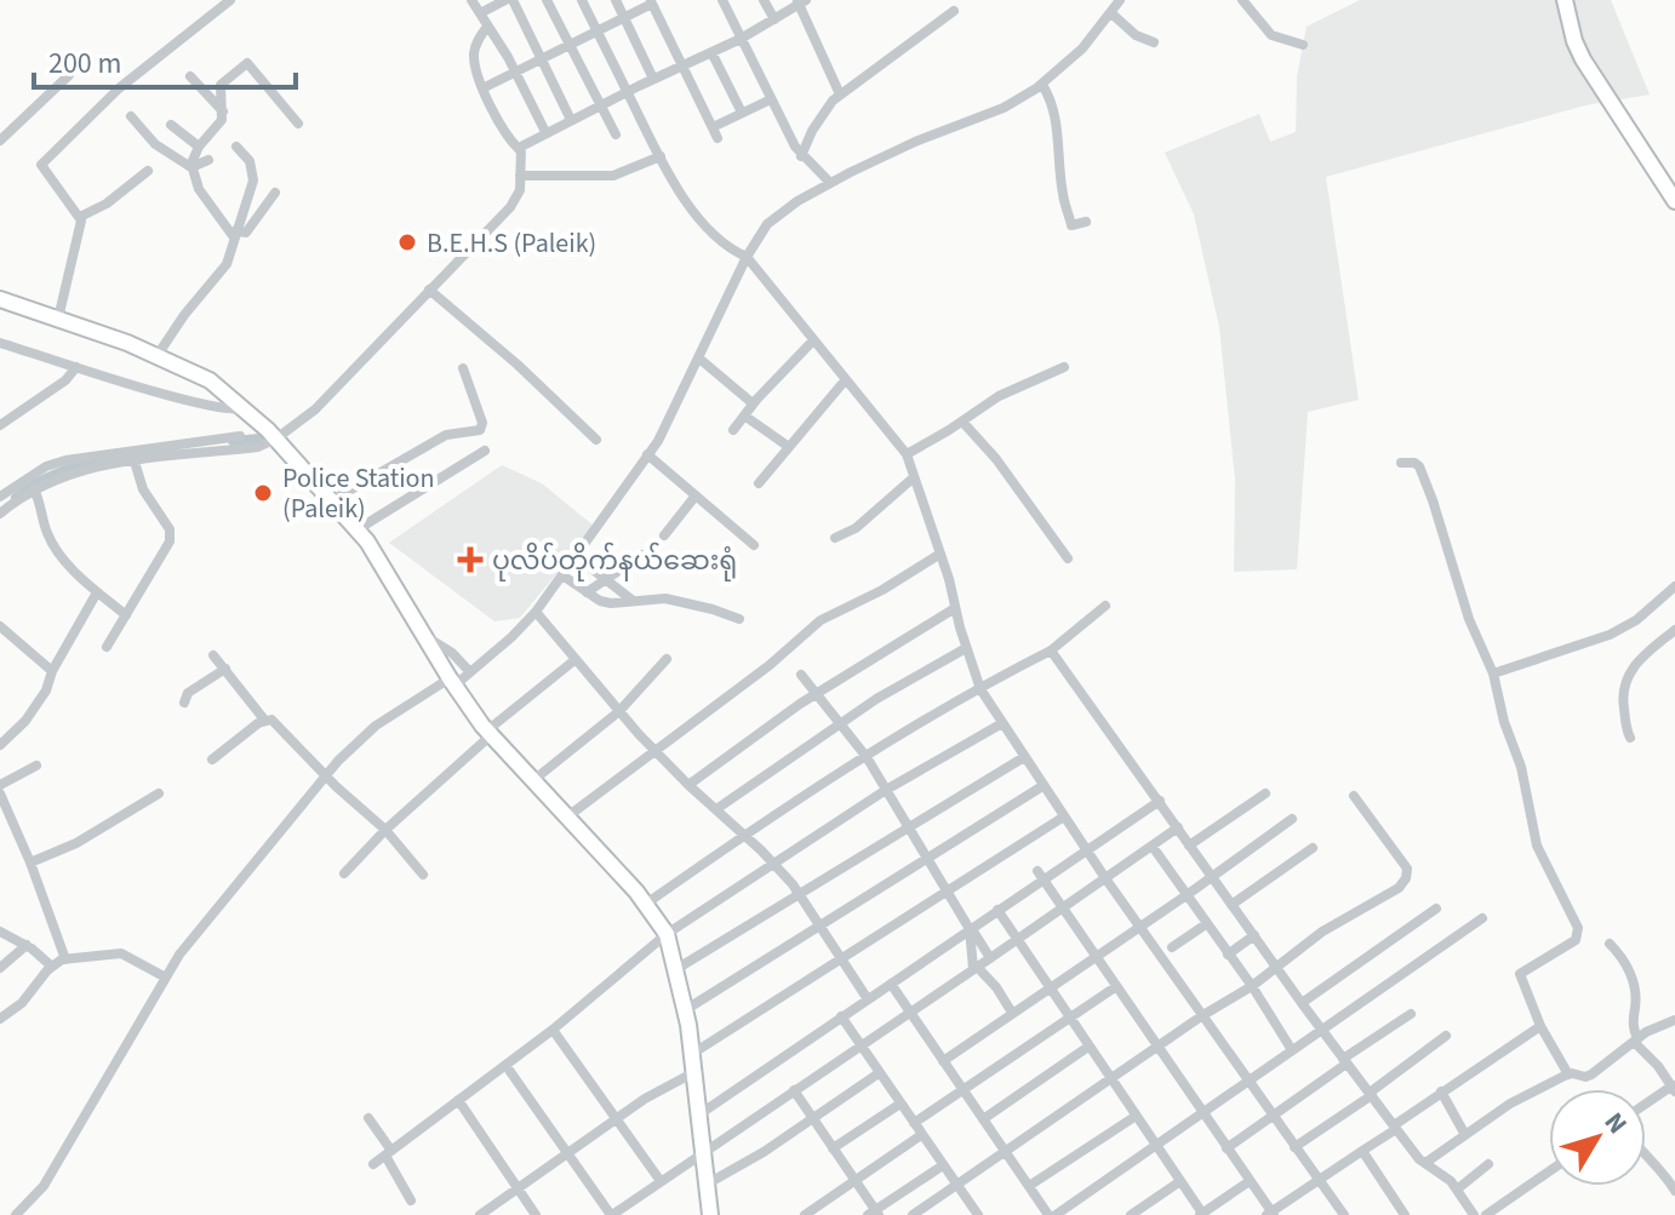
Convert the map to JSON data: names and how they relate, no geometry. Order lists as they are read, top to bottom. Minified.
{"places":{"other":["B.E.H.S (Paleik)","Police Station (Paleik)"],"health":["ပုလိပ်တိုက်နယ်ဆေးရုံ"]},"scale_bar":"200 m","north":"top right"}
